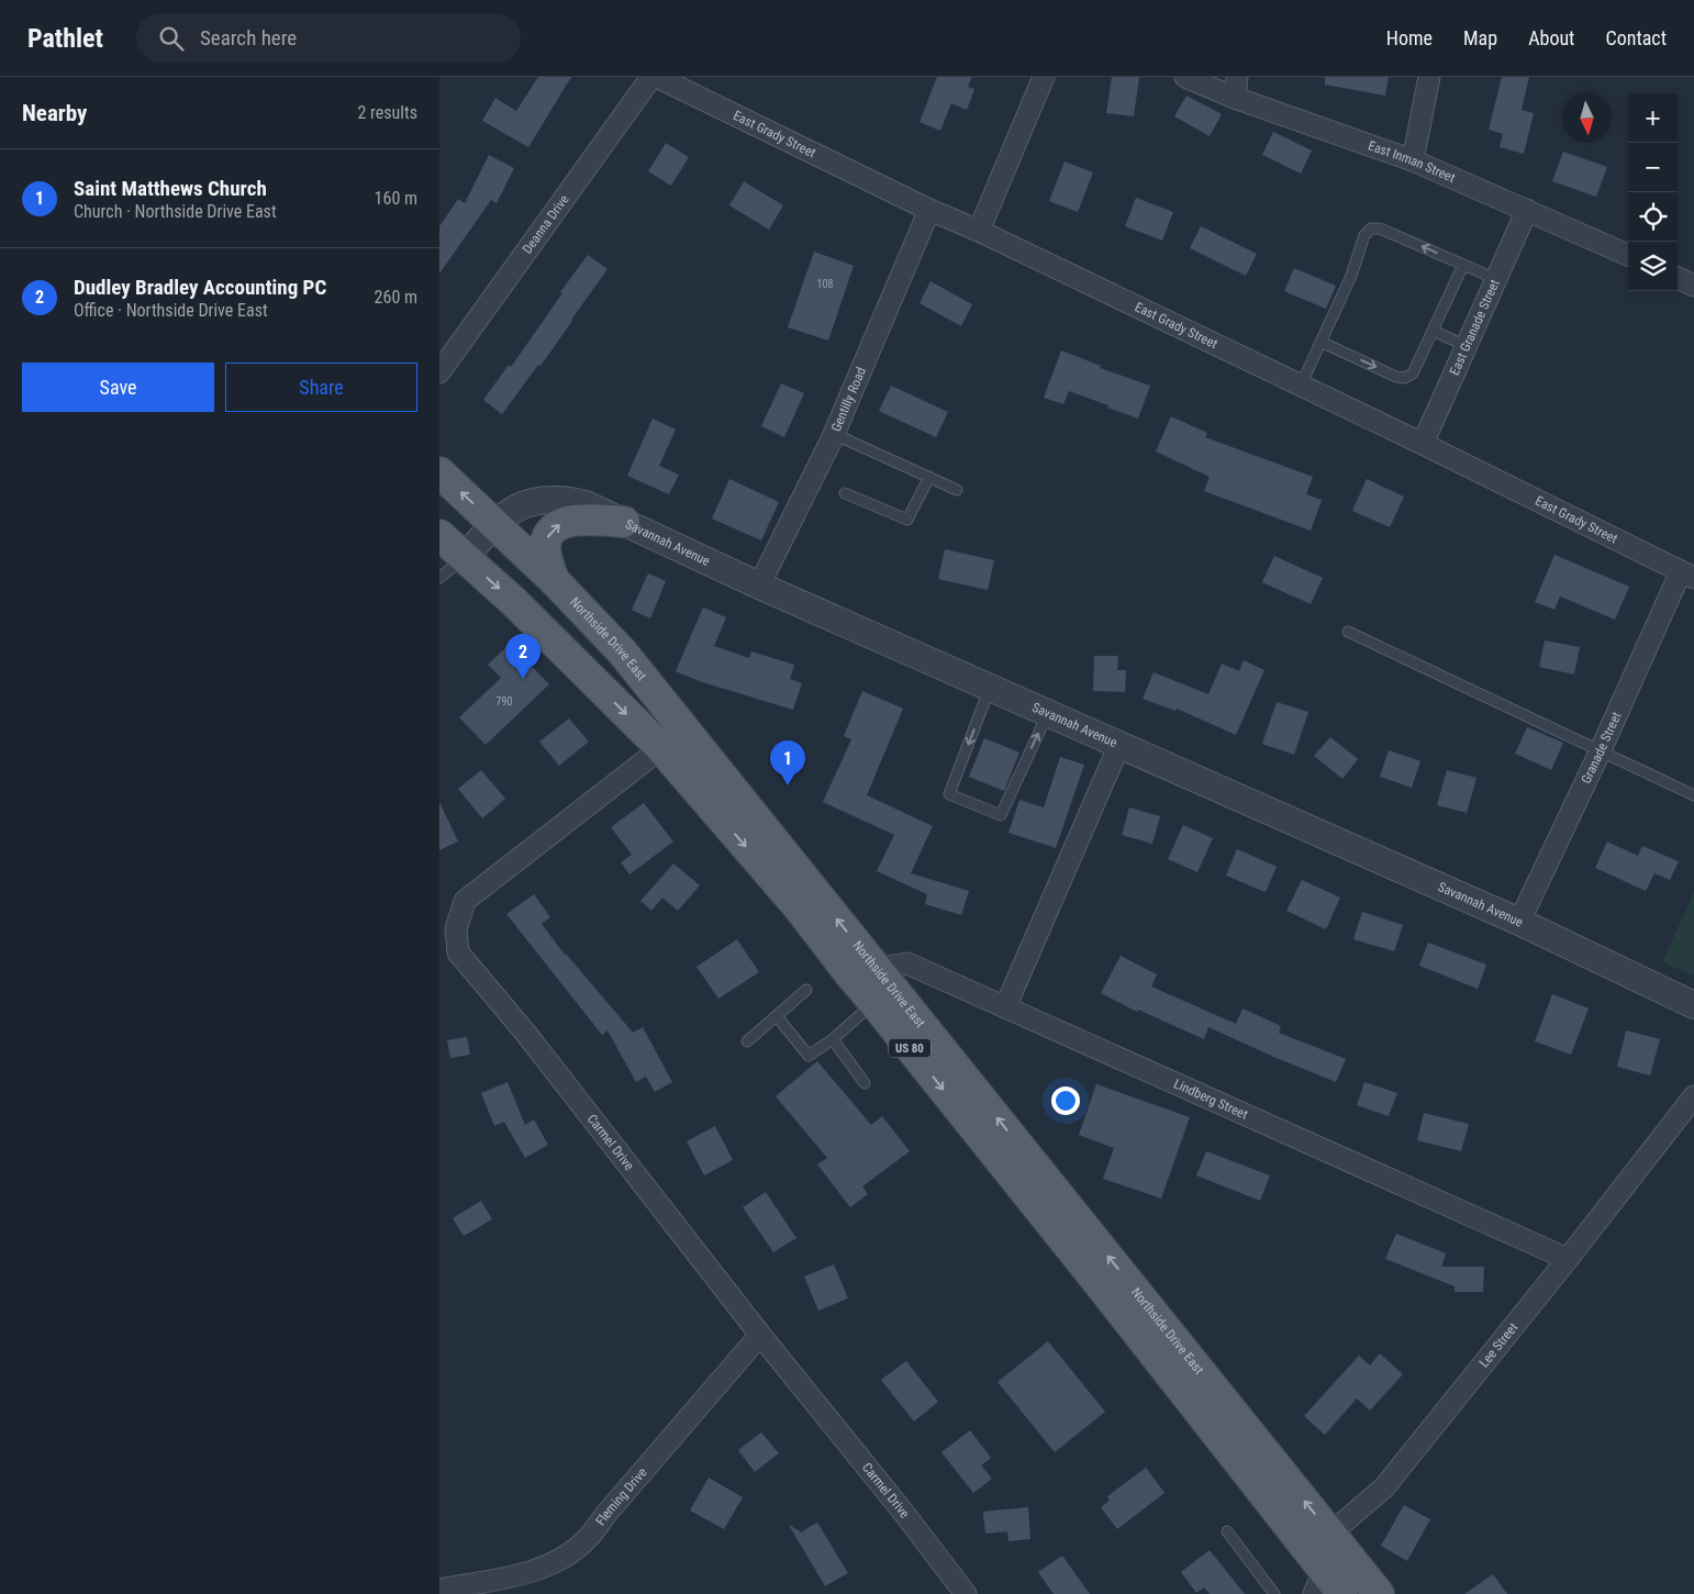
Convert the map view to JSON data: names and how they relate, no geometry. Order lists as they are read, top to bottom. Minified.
{"streets":{"main road":["Northside Drive East","US 80"],"street":["East Grady Street","East Inman Street","Deanna Drive","East Granade Street","Gentilly Road","Savannah Avenue","Granade Street","Lindberg Street","Carmel Drive","Lee Street","Fleming Drive"]},"crossings":[["East Grady Street","East Granade Street"],["East Grady Street","Gentilly Road"],["East Grady Street","Granade Street"],["East Inman Street","East Granade Street"],["Gentilly Road","Savannah Avenue"],["Savannah Avenue","Northside Drive East"],["Savannah Avenue","Granade Street"],["Northside Drive East","Lindberg Street"],["Northside Drive East","Carmel Drive"],["Northside Drive East","Lee Street"],["Lindberg Street","Lee Street"],["Carmel Drive","Fleming Drive"]],"house_numbers":["108","790"],"north":"bottom","page":{"header":"Pathlet","search":"Search here","nav":["Home","Map","About","Contact"],"heading":["Nearby","2 results"],"map_buttons":["+","−"],"list":[{"mark":"1","name":"Saint Matthews Church","note":"Church · Northside Drive East","value":"160 m"},{"mark":"2","name":"Dudley Bradley Accounting PC","note":"Office · Northside Drive East","value":"260 m"}],"buttons":["Save","Share"],"pins":["2","1"]}}
